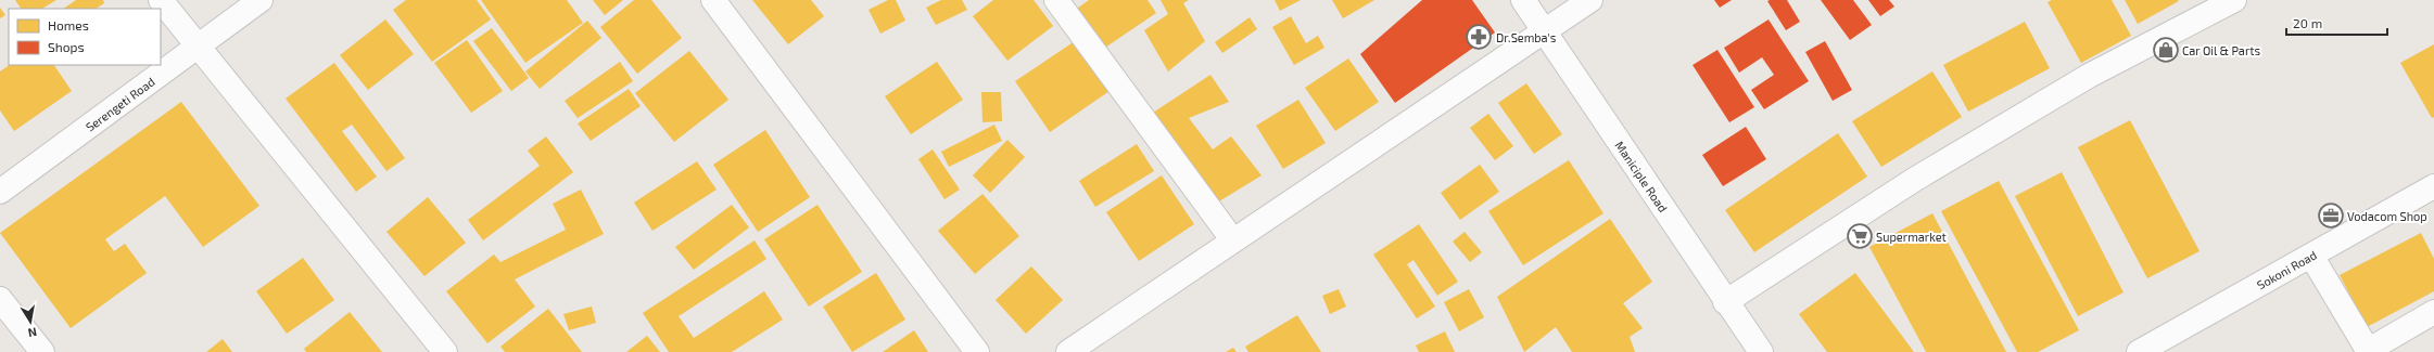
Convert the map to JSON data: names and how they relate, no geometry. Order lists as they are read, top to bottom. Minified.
{"streets":{"street":["Serengeti Road","Maniciple Road","Sokoni Road"]},"places":{"pharmacy":["Dr.Semba's"],"shop":["Car Oil & Parts"],"office":["Vodacom Shop"],"supermarket":["Supermarket"]},"legend":["Homes","Shops"],"scale_bar":"20 m","north":"bottom"}
